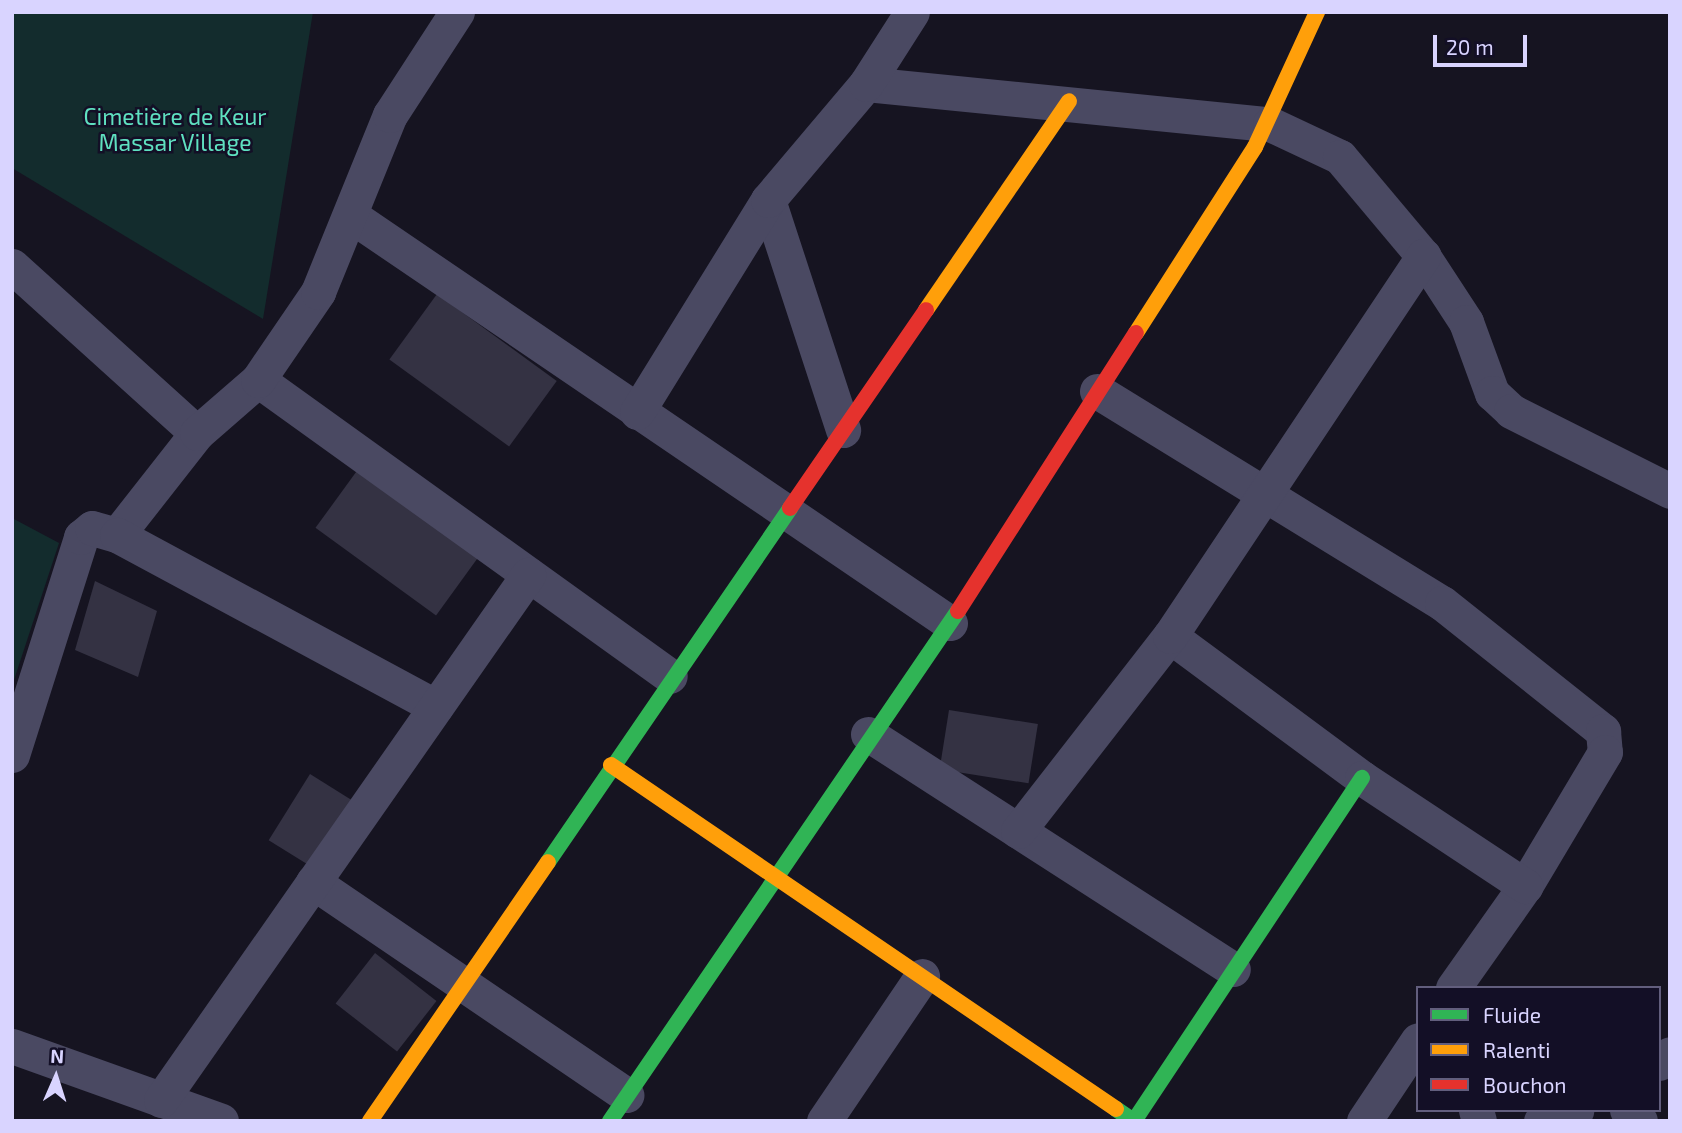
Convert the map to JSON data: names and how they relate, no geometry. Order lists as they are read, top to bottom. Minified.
{"parks":["Cimetière de Keur Massar Village"],"legend":["Fluide","Ralenti","Bouchon"],"scale_bar":"20 m","north":"top"}
